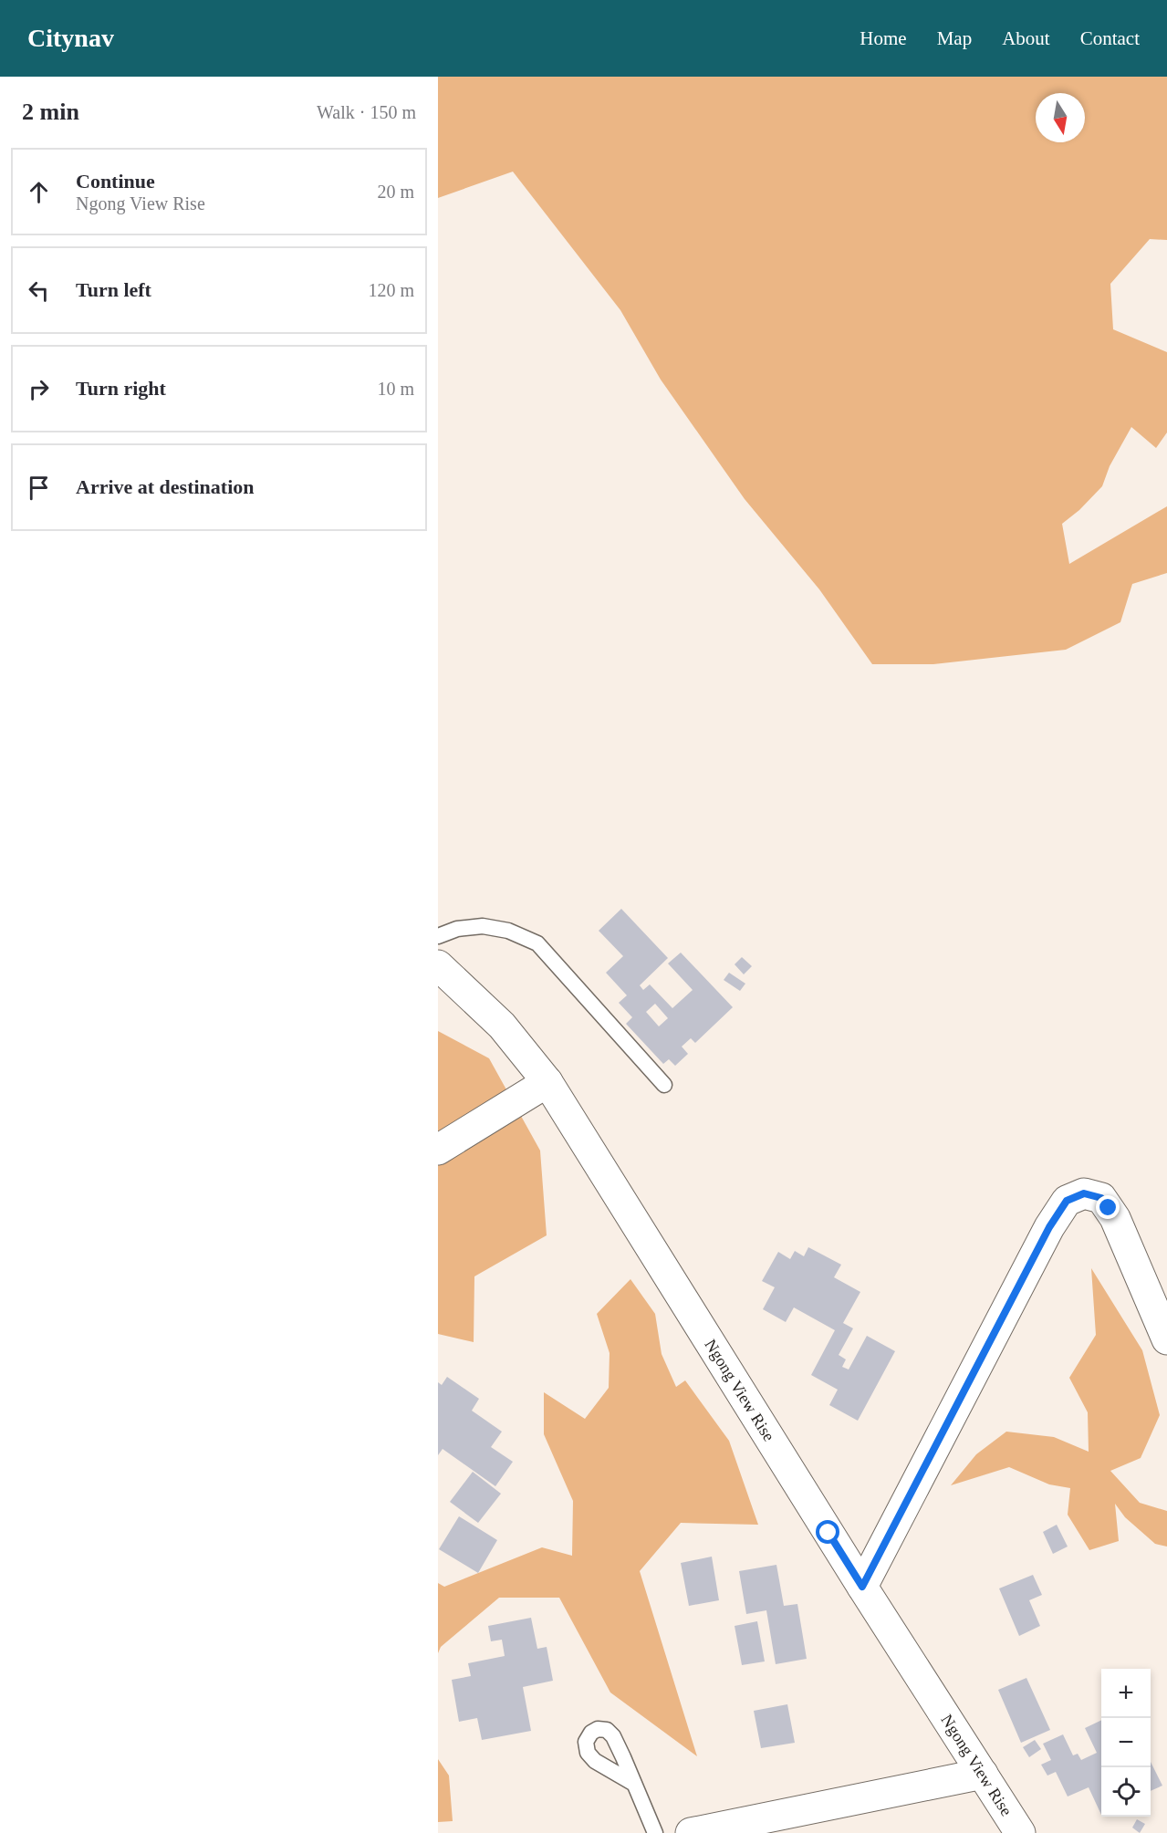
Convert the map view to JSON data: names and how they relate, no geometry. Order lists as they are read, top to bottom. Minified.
{"streets":{"street":["Ngong View Rise"]},"north":"bottom","page":{"header":"Citynav","nav":["Home","Map","About","Contact"],"heading":["2 min","Walk · 150 m"],"list":[["Continue","Ngong View Rise","20 m"],["Turn left","120 m"],["Turn right","10 m"],"Arrive at destination"],"map_buttons":["+","−"]}}
